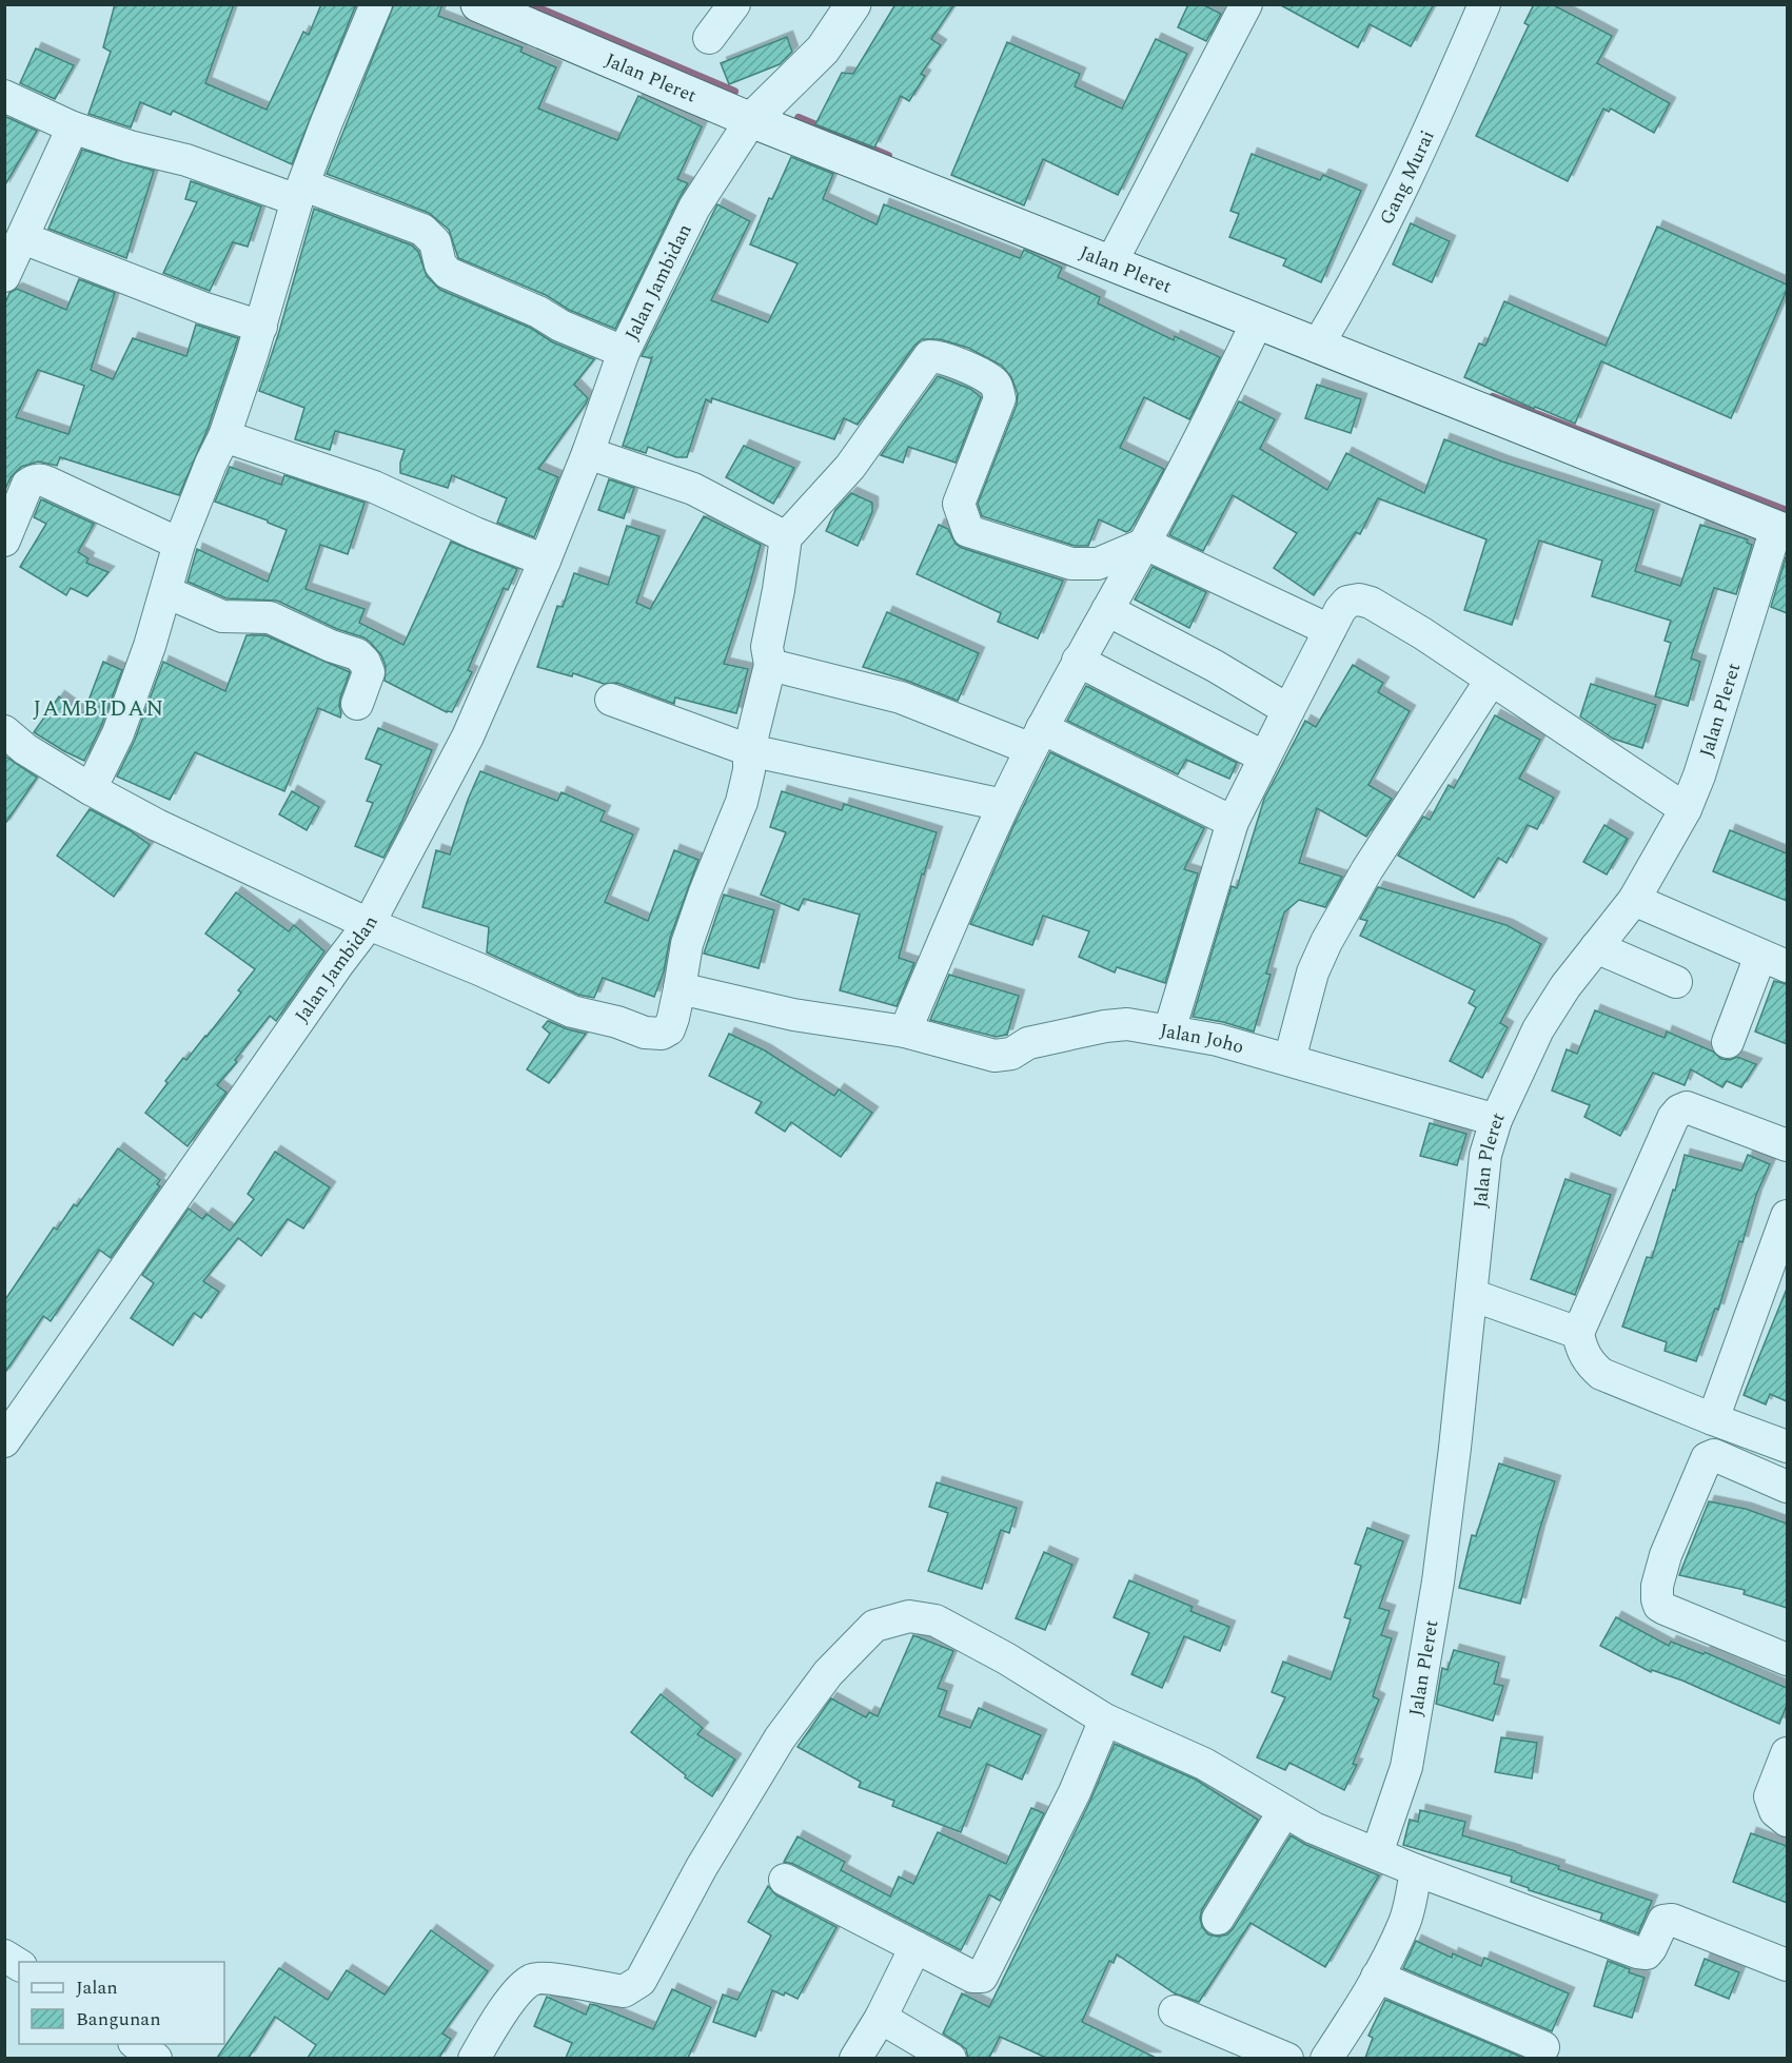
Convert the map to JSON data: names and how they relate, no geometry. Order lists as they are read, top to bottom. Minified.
{"streets":{"main road":["Jalan Pleret"],"street":["Gang Murai","Jalan Jambidan","Jalan Joho"]},"crossings":[["Jalan Pleret","Gang Murai"],["Jalan Pleret","Jalan Jambidan"],["Jalan Pleret","Jalan Joho"]],"districts":["JAMBIDAN"],"legend":["Jalan","Bangunan"]}
